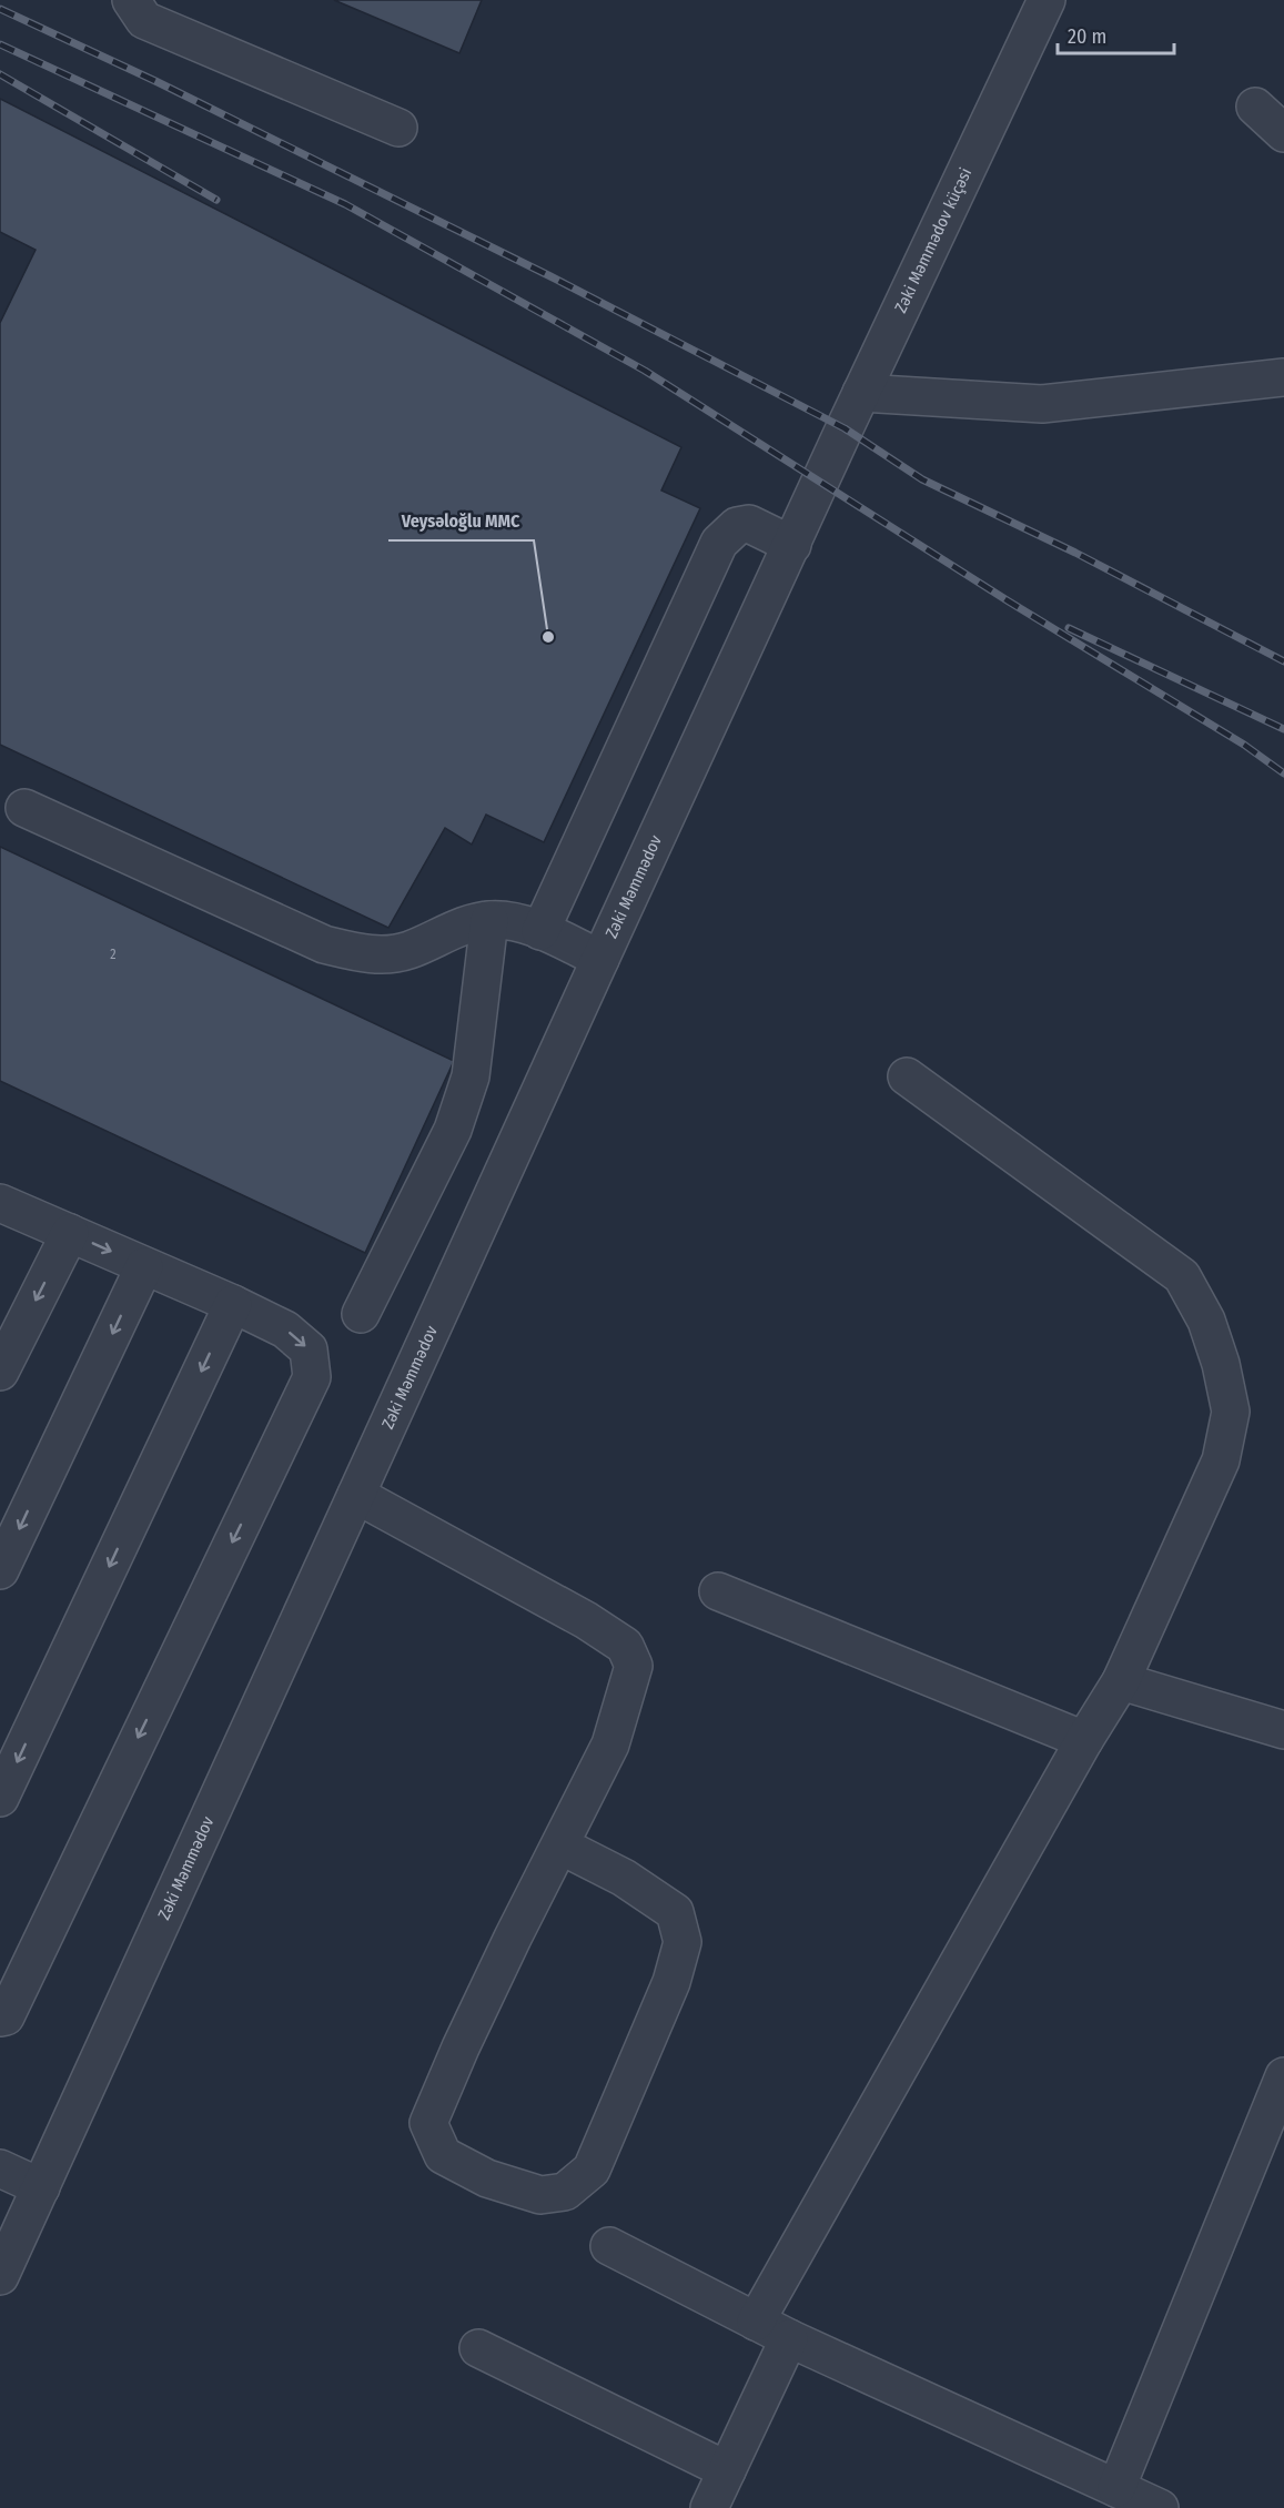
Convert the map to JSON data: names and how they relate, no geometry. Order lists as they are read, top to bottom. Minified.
{"streets":{"street":["Zəki Məmmədov küçəsi","Zəki Məmmədov"]},"crossings":[["Zəki Məmmədov küçəsi","Zəki Məmmədov"]],"places":["Veysəloğlu MMC"],"house_numbers":["2"],"scale_bar":"20 m"}
